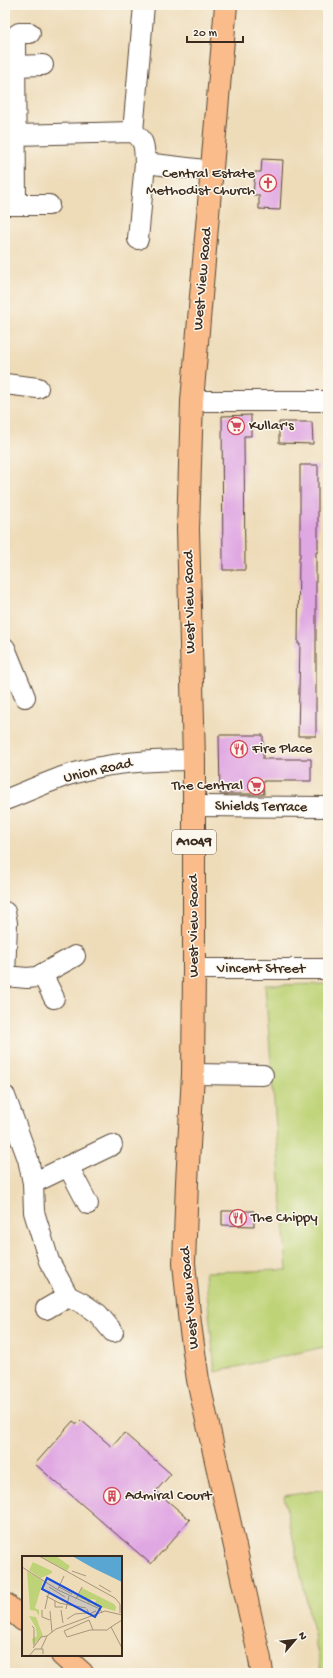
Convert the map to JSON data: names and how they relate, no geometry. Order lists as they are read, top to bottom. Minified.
{"streets":{"main road":["West View Road","A1049"],"street":["Union Road","Shields Terrace","Vincent Street"]},"crossings":[["West View Road","Union Road"],["West View Road","Shields Terrace"],["West View Road","Vincent Street"]],"places":{"church":["Central Estate Methodist Church"],"supermarket":["Kullar's","The Central"],"restaurant":["Fire Place","The Chippy"],"building":["Admiral Court"]},"scale_bar":"20 m","north":"top right"}
